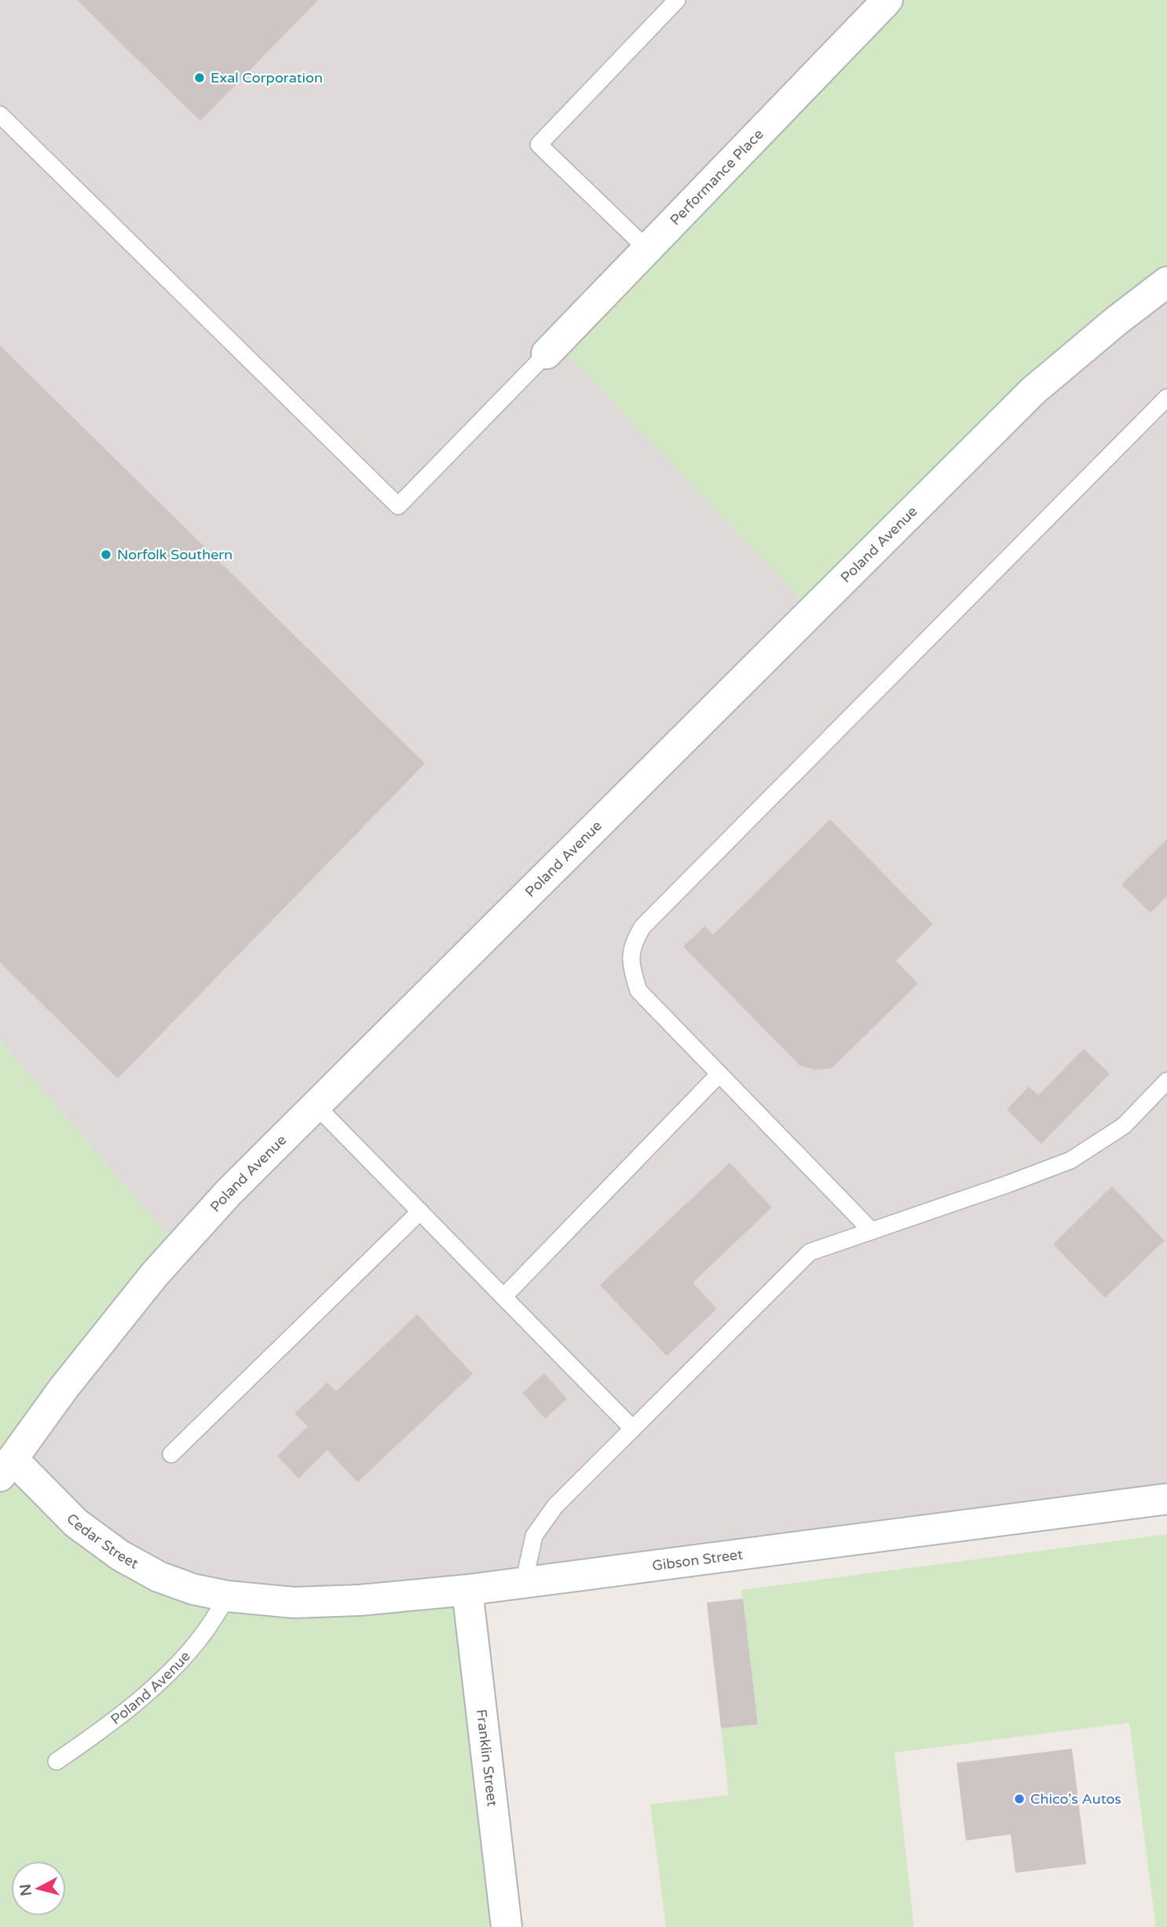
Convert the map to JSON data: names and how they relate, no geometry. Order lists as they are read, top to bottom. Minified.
{"streets":{"street":["Performance Place","Poland Avenue","Cedar Street","Gibson Street","Franklin Street"]},"crossings":[["Poland Avenue","Cedar Street"],["Poland Avenue","Gibson Street"],["Cedar Street","Gibson Street"],["Gibson Street","Franklin Street"]],"places":["Exal Corporation","Norfolk Southern","Chico's Autos"],"north":"left"}
